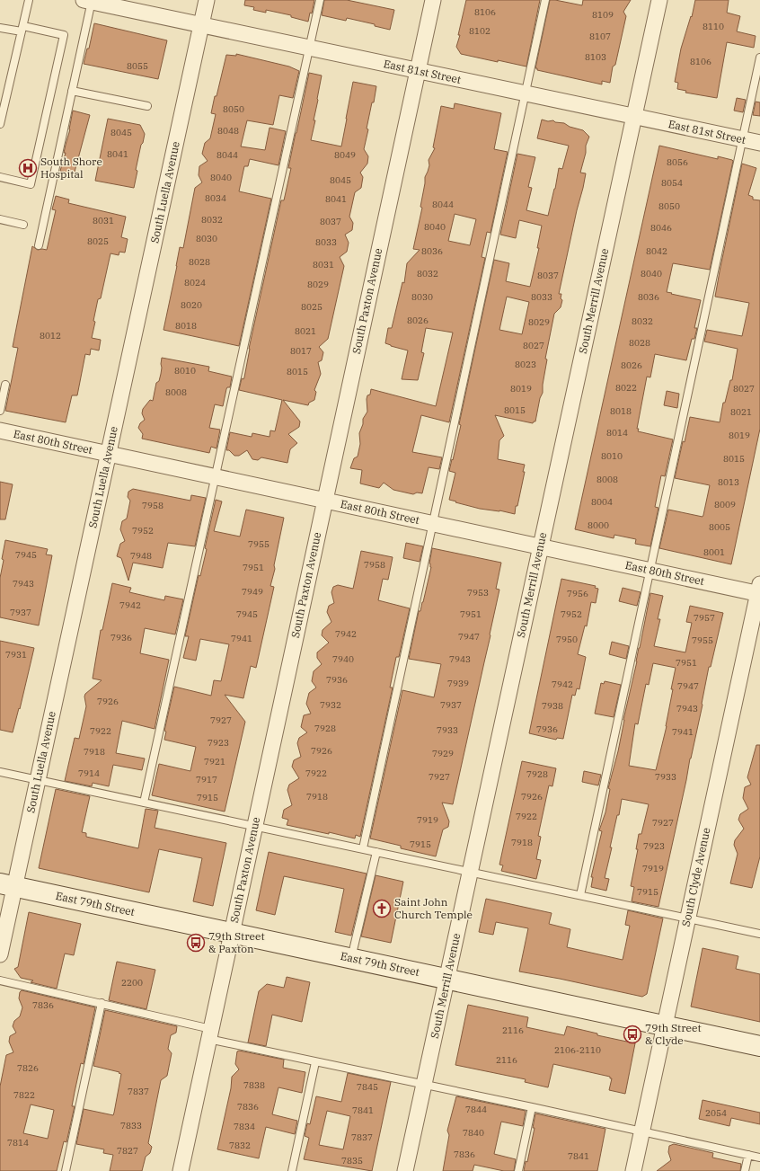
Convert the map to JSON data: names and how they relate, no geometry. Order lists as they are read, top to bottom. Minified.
{"streets":{"main road":["East 79th Street"],"street":["East 81st Street","South Luella Avenue","South Paxton Avenue","South Merrill Avenue","East 80th Street","South Clyde Avenue"]},"crossings":[["East 81st Street","South Luella Avenue"],["East 81st Street","South Paxton Avenue"],["East 81st Street","South Merrill Avenue"],["South Luella Avenue","East 80th Street"],["South Luella Avenue","East 79th Street"],["South Paxton Avenue","East 80th Street"],["South Paxton Avenue","East 79th Street"],["South Merrill Avenue","East 80th Street"],["South Merrill Avenue","East 79th Street"],["East 80th Street","South Clyde Avenue"],["South Clyde Avenue","East 79th Street"]],"places":{"hospital":["South Shore Hospital"],"church":["Saint John Church Temple"],"bus stop":["79th Street & Paxton","79th Street & Clyde"]},"house_numbers":["8106","8109","8110","8102","8107","8103","8106","8055","8050","8048","8045","8041","8044","8049","8056","8040","8045","8054","8034","8041","8044","8050","8032","8031","8037","8040","8046","8030","8025","8033","8036","8042","8028","8031","8032","8040","8037","8024","8029","8030","8033","8036","8020","8025","8026","8032","8029","8018","8021","8012","8028","8027","8017","8023","8026","8010","8015","8022","8019","8027","8008","8015","8018","8021","8014","8019","8010","8015","8008","8013","8004","8009","7958","8000","8005","7952","7955","8001","7945","7948","7958","7951","7943","7949","7953","7956","7942","7937","7945","7951","7952","7957","7942","7947","7936","7941","7950","7955","7931","7940","7943","7951","7936","7939","7942","7947","7926","7932","7937","7938","7943","7927","7928","7936","7933","7922","7941","7923","7926","7918","7929","7921","7914","7922","7928","7927","7933","7917","7918","7926","7915","7922","7919","7927","7918","7915","7923","7919","7915","2200","7836","2116","2106-2110","2116","7826","7838","7845","7837","7822","7836","7844","7841","2054","7833","7834","7840","7837","7814","7832","7827","7836","7841","7835"]}
